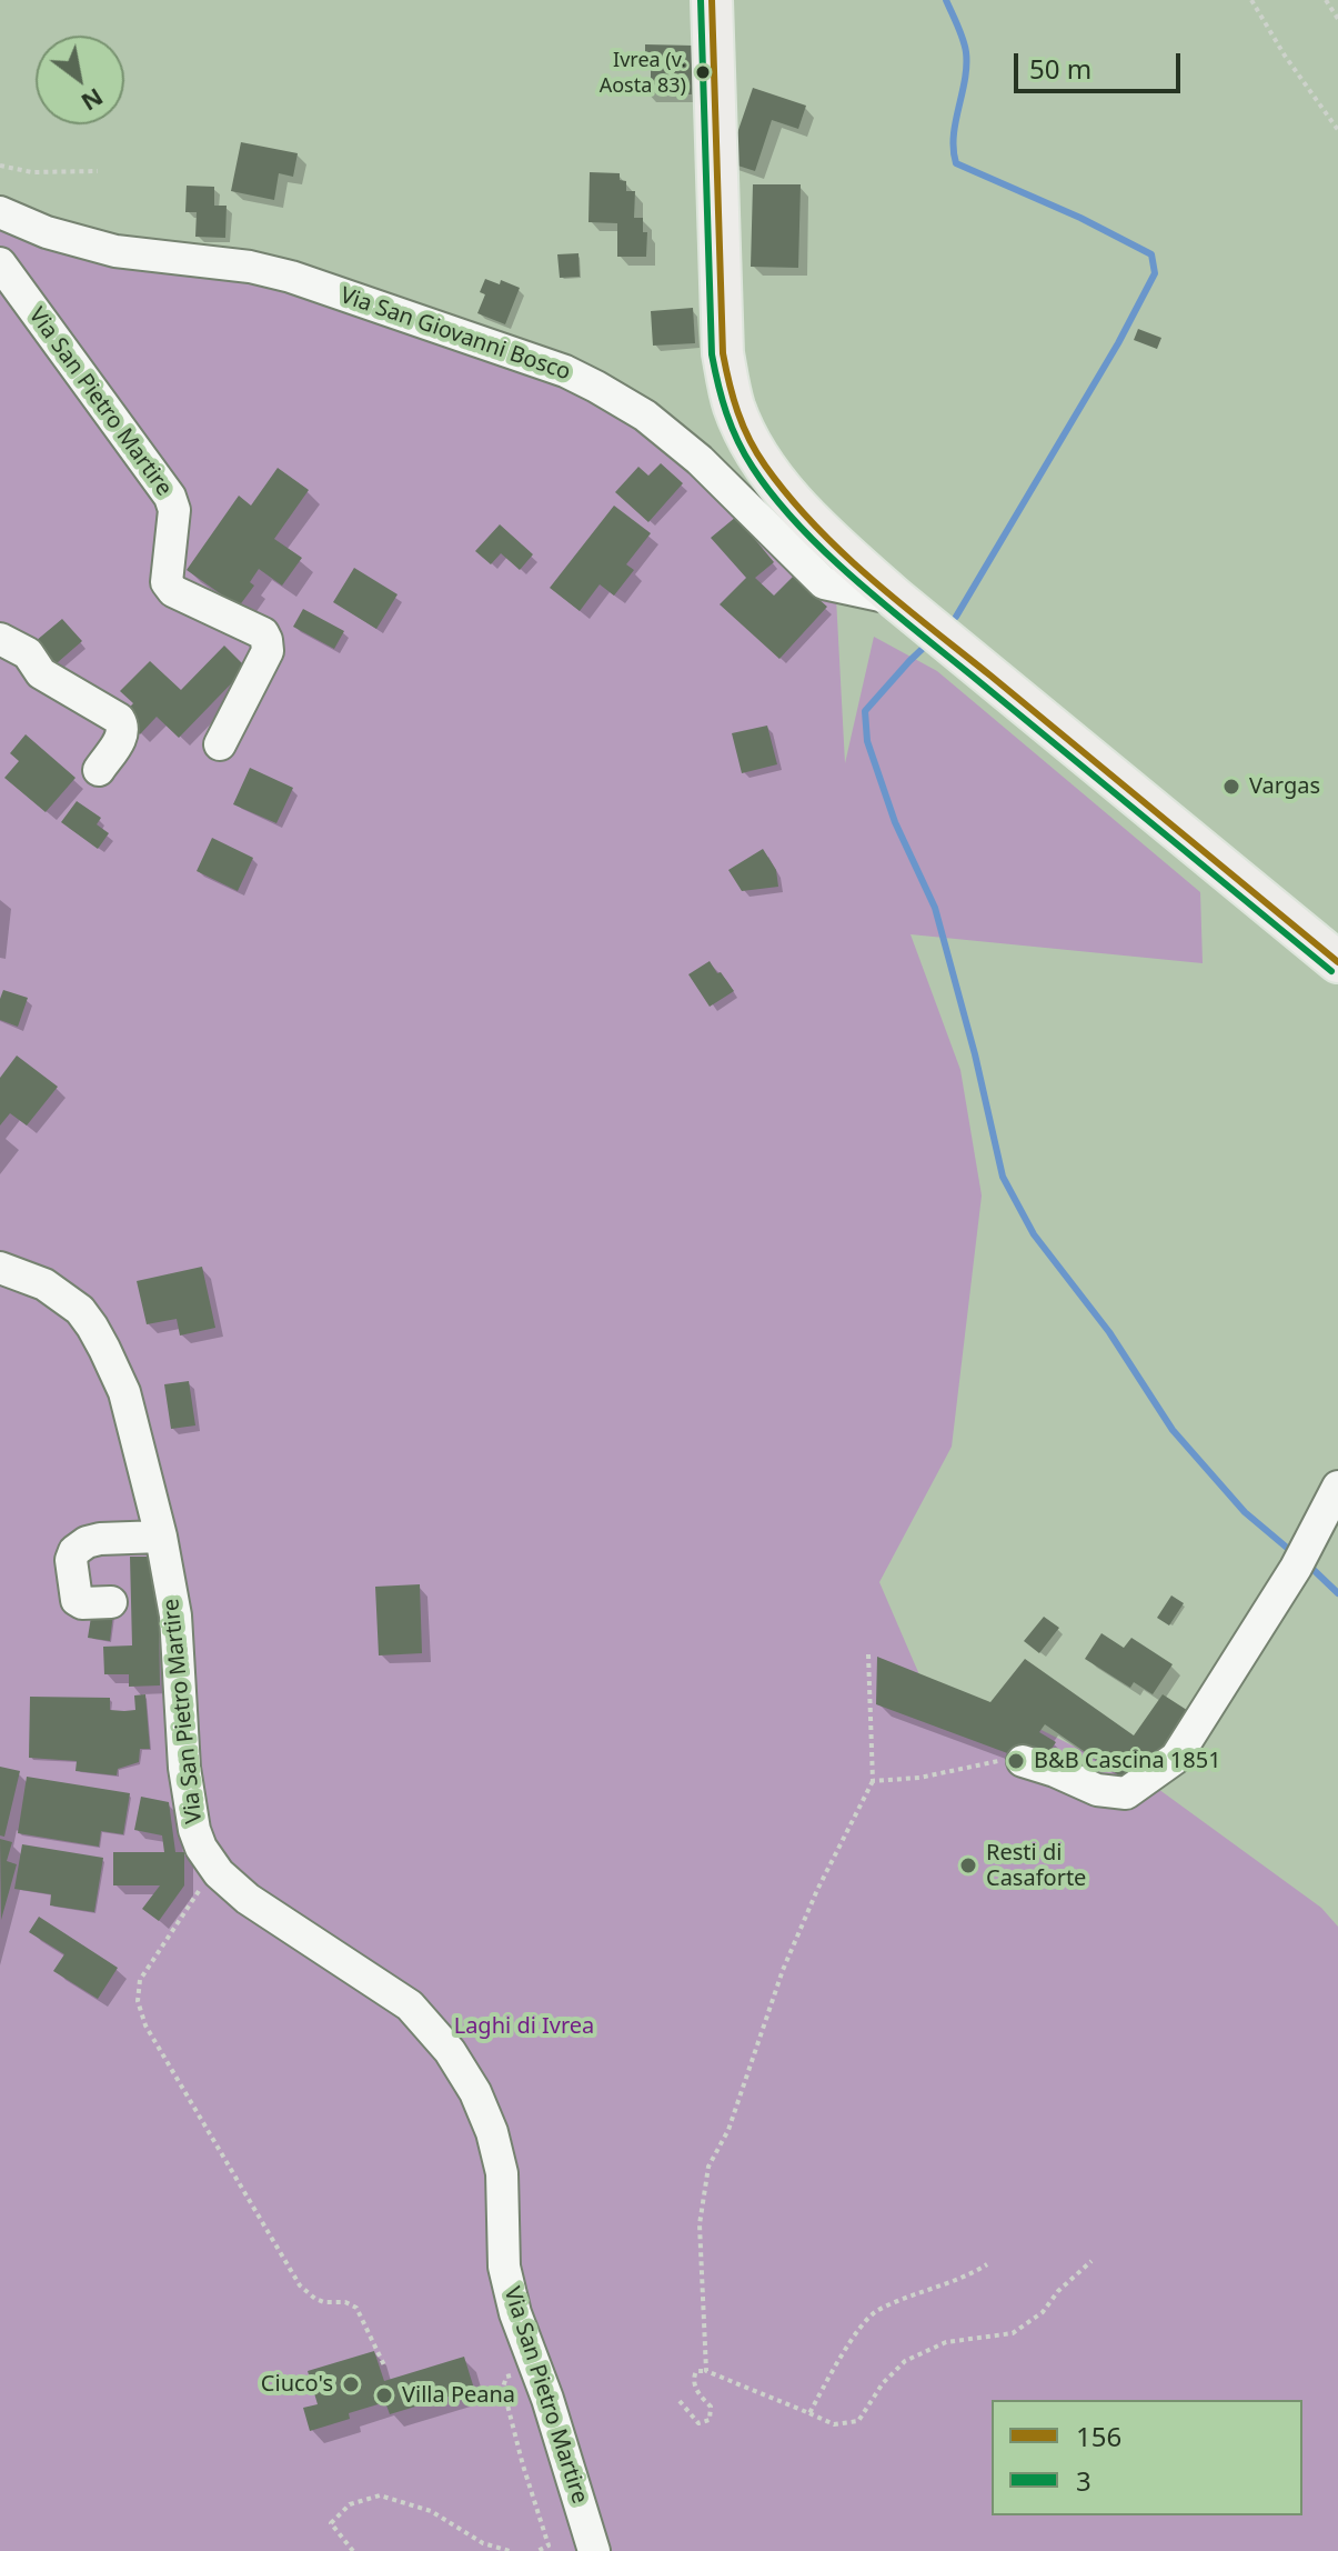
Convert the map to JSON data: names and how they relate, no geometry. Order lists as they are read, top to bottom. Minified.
{"streets":{"street":["Via San Giovanni Bosco","Via San Pietro Martire"]},"parks":["Laghi di Ivrea"],"places":["Ivrea (v. Aosta 83)","Vargas","B&B Cascina 1851","Resti di Casaforte","Ciuco's","Villa Peana"],"lines":["transit line 156","transit line 3"],"legend":["156","3"],"scale_bar":"50 m","north":"bottom right"}
